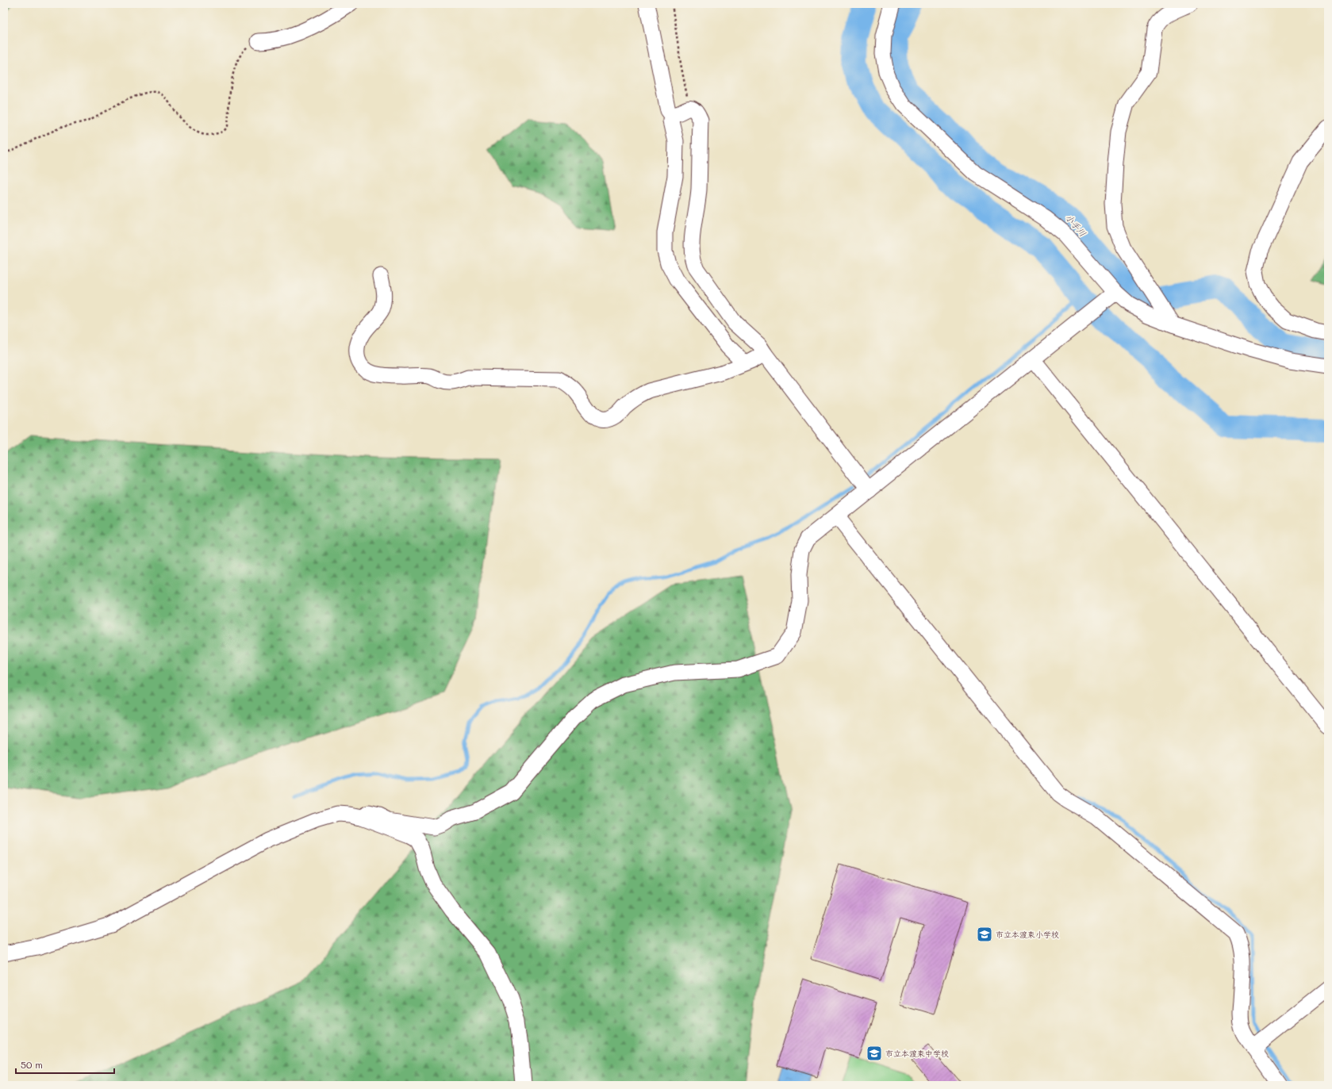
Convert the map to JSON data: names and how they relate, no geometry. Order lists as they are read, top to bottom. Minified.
{"water":["小手川"],"places":{"school or university":["市立本渡東小学校","市立本渡東中学校"]},"scale_bar":"50 m"}
